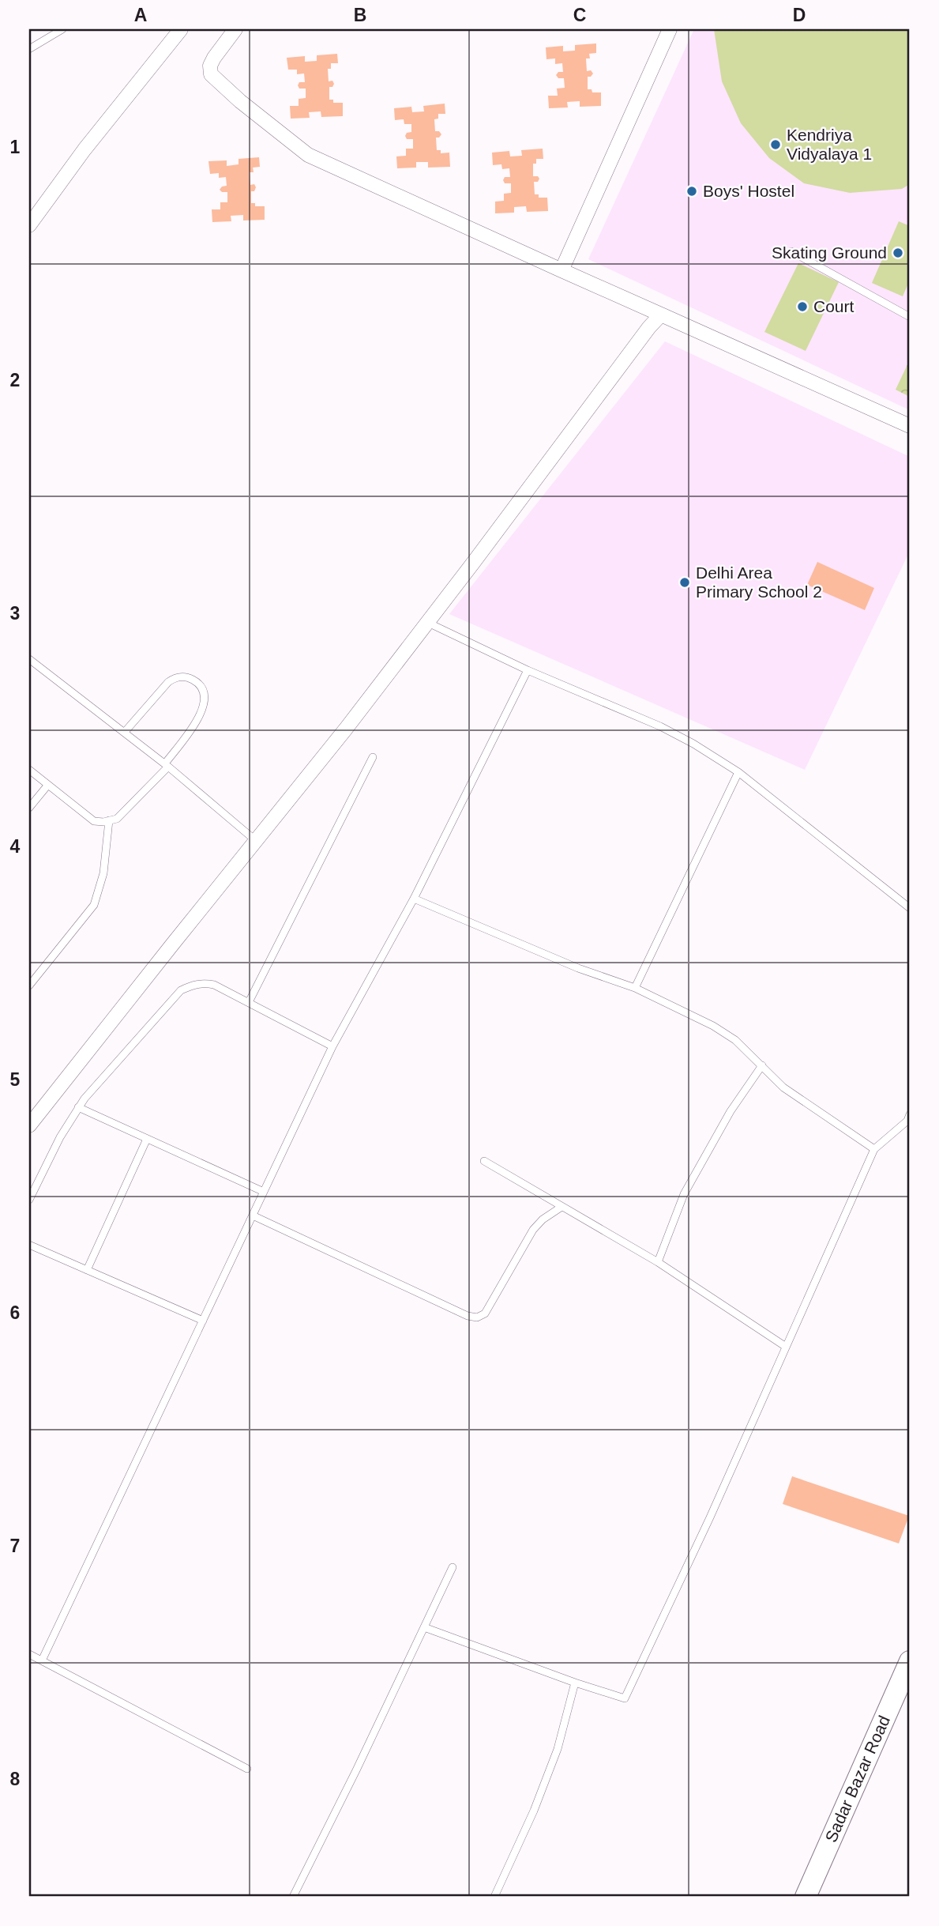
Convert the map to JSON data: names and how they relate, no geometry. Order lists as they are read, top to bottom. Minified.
{"streets":{"street":["Sadar Bazar Road"]},"places":["Kendriya Vidyalaya 1","Boys' Hostel","Skating Ground","Court","Delhi Area Primary School 2"],"grid":{"columns":["A","B","C","D"],"rows":["1","2","3","4","5","6","7","8"]}}
